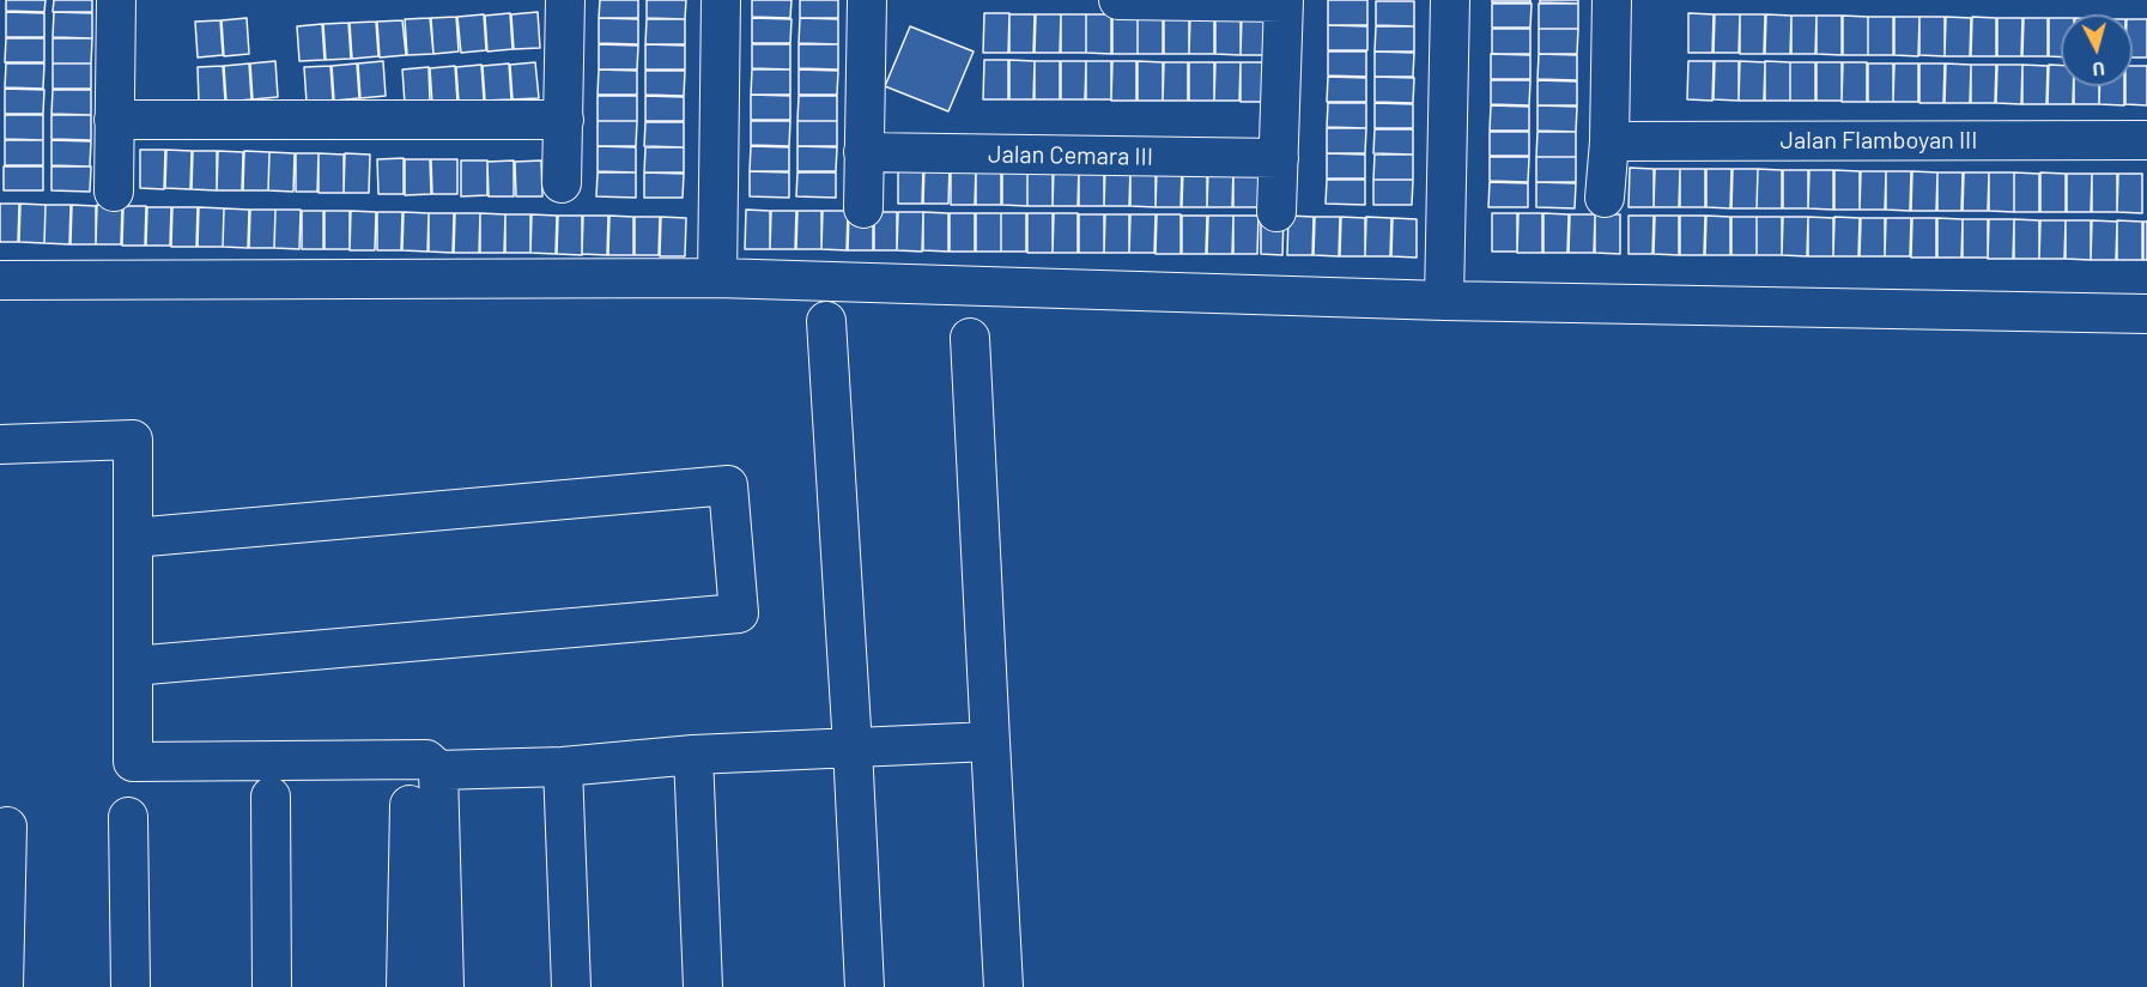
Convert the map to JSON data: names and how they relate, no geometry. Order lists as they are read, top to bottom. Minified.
{"streets":{"street":["Jalan Flamboyan III","Jalan Cemara III"]},"north":"bottom"}
